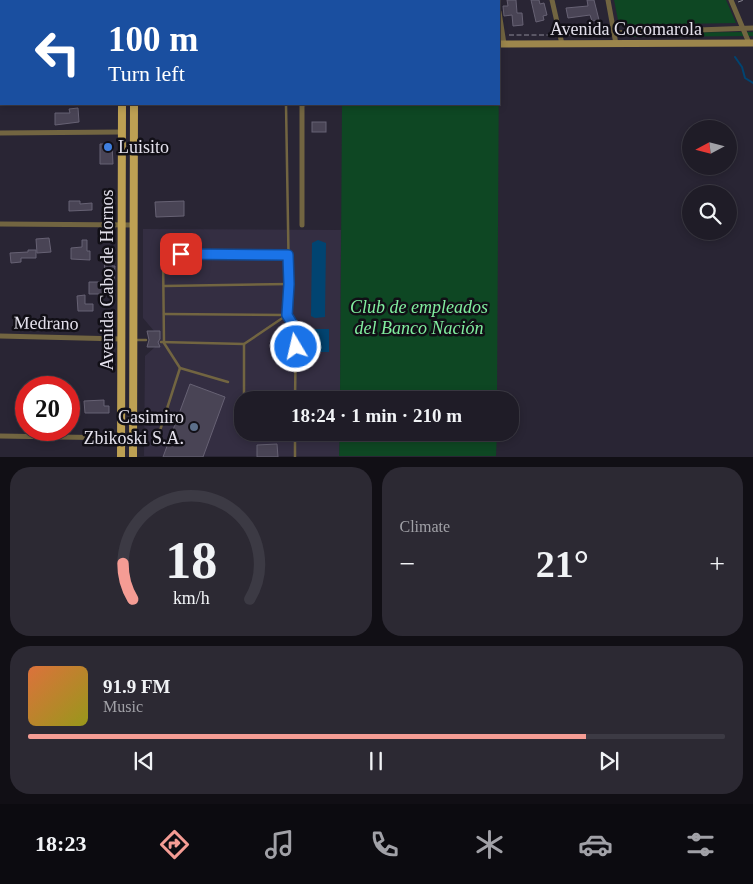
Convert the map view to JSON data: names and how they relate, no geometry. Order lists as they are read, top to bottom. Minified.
{"streets":{"main road":["Avenida Cocomarola","Avenida Cabo de Hornos"],"street":["Medrano"]},"crossings":[["Avenida Cabo de Hornos","Medrano"]],"parks":["Club de empleados del Banco Nación"],"places":["Luisito","Casimiro Zbikoski S.A."],"north":"left","page":{"turn":["100 m","Turn left"],"limit":"20","trip":"18:24 · 1 min · 210 m","tile":"Climate","heat":["−","21°","+"],"song":["91.9 FM","Music"],"tabs":"18:23","gauge":["18","km/h"]}}
